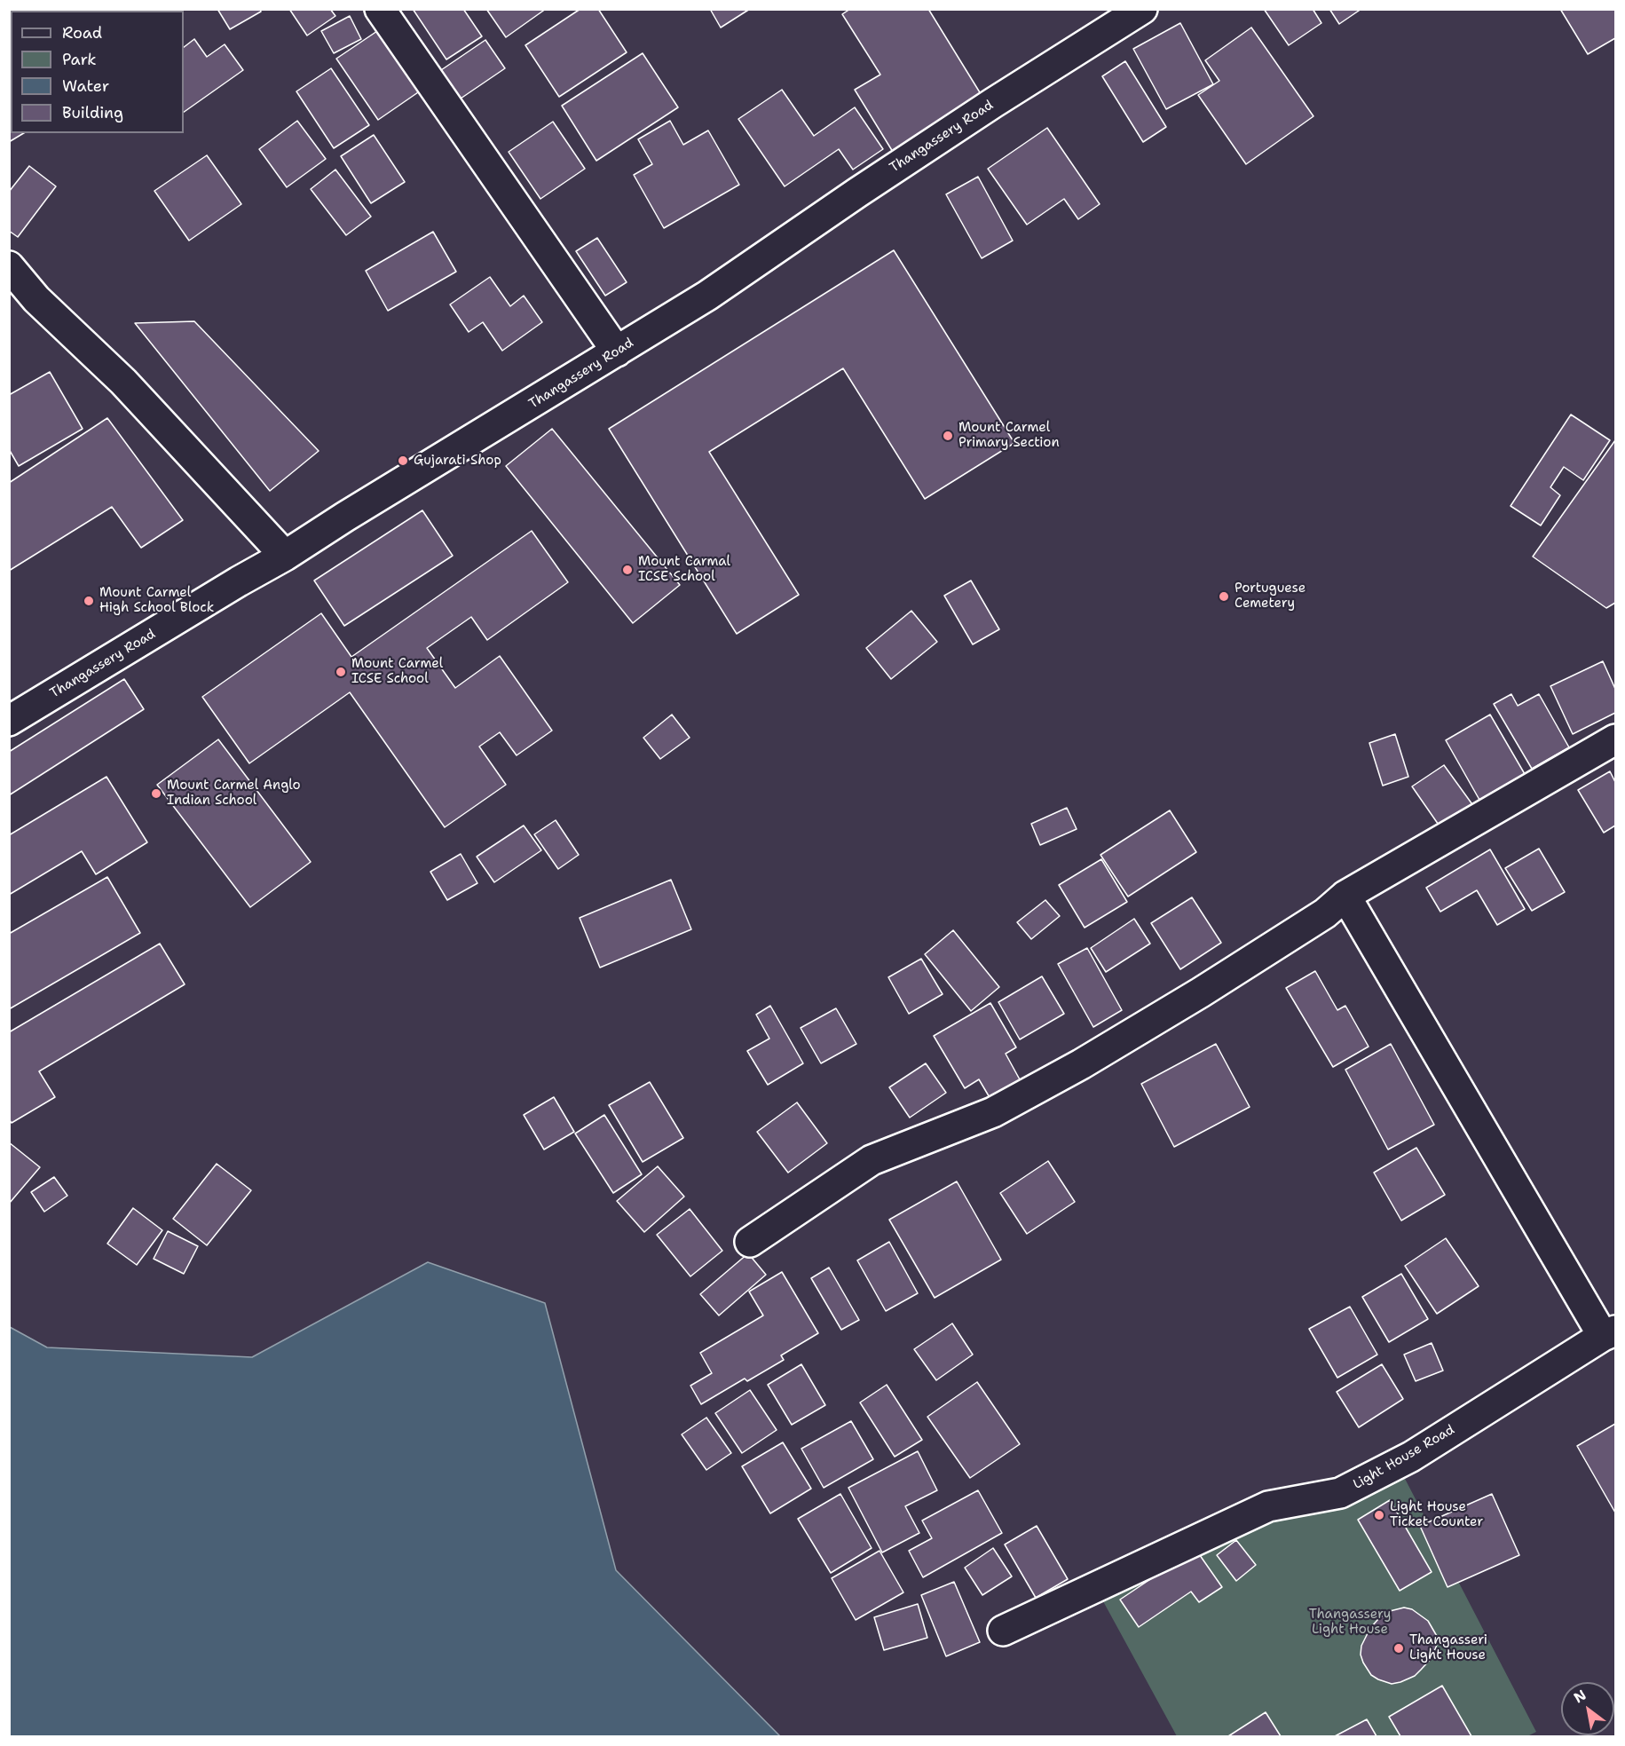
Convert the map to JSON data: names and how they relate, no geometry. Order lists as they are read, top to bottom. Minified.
{"streets":{"street":["Thangassery Road","Light House Road"]},"parks":["Thangassery Light House"],"places":["Mount Carmel Primary Section","Gujarati Shop","Mount Carmal ICSE School","Portuguese Cemetery","Mount Carmel High School Block","Mount Carmel ICSE School","Mount Carmel Anglo Indian School","Light House Ticket Counter","Thangasseri Light House"],"legend":["Road","Park","Water","Building"],"north":"top left"}
